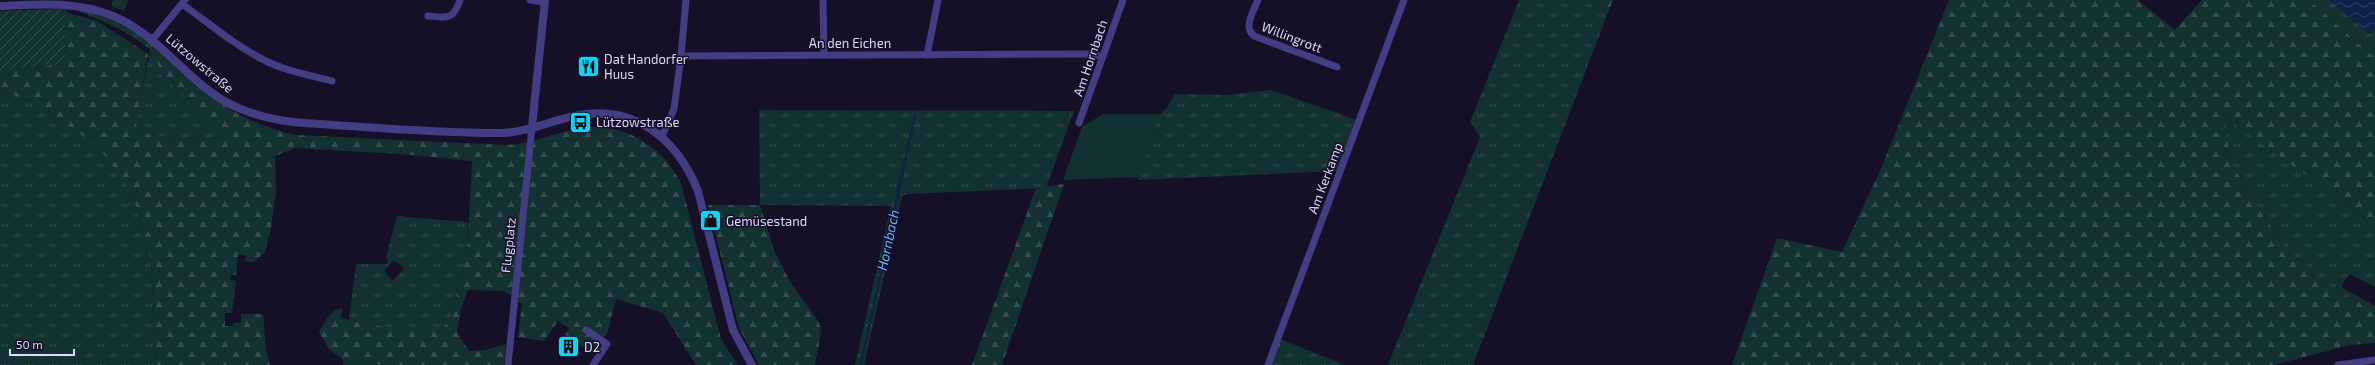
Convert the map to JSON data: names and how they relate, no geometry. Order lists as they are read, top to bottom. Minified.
{"streets":{"street":["Willingrott","An den Eichen","Am Hornbach","Lützowstraße","Am Kerkamp","Flugplatz"]},"crossings":[["An den Eichen","Am Hornbach"],["Lützowstraße","Flugplatz"]],"water":["Hornbach"],"places":{"restaurant":["Dat Handorfer Huus"],"bus stop":["Lützowstraße"],"shop":["Gemüsestand"],"building":["D2"]},"scale_bar":"50 m"}
